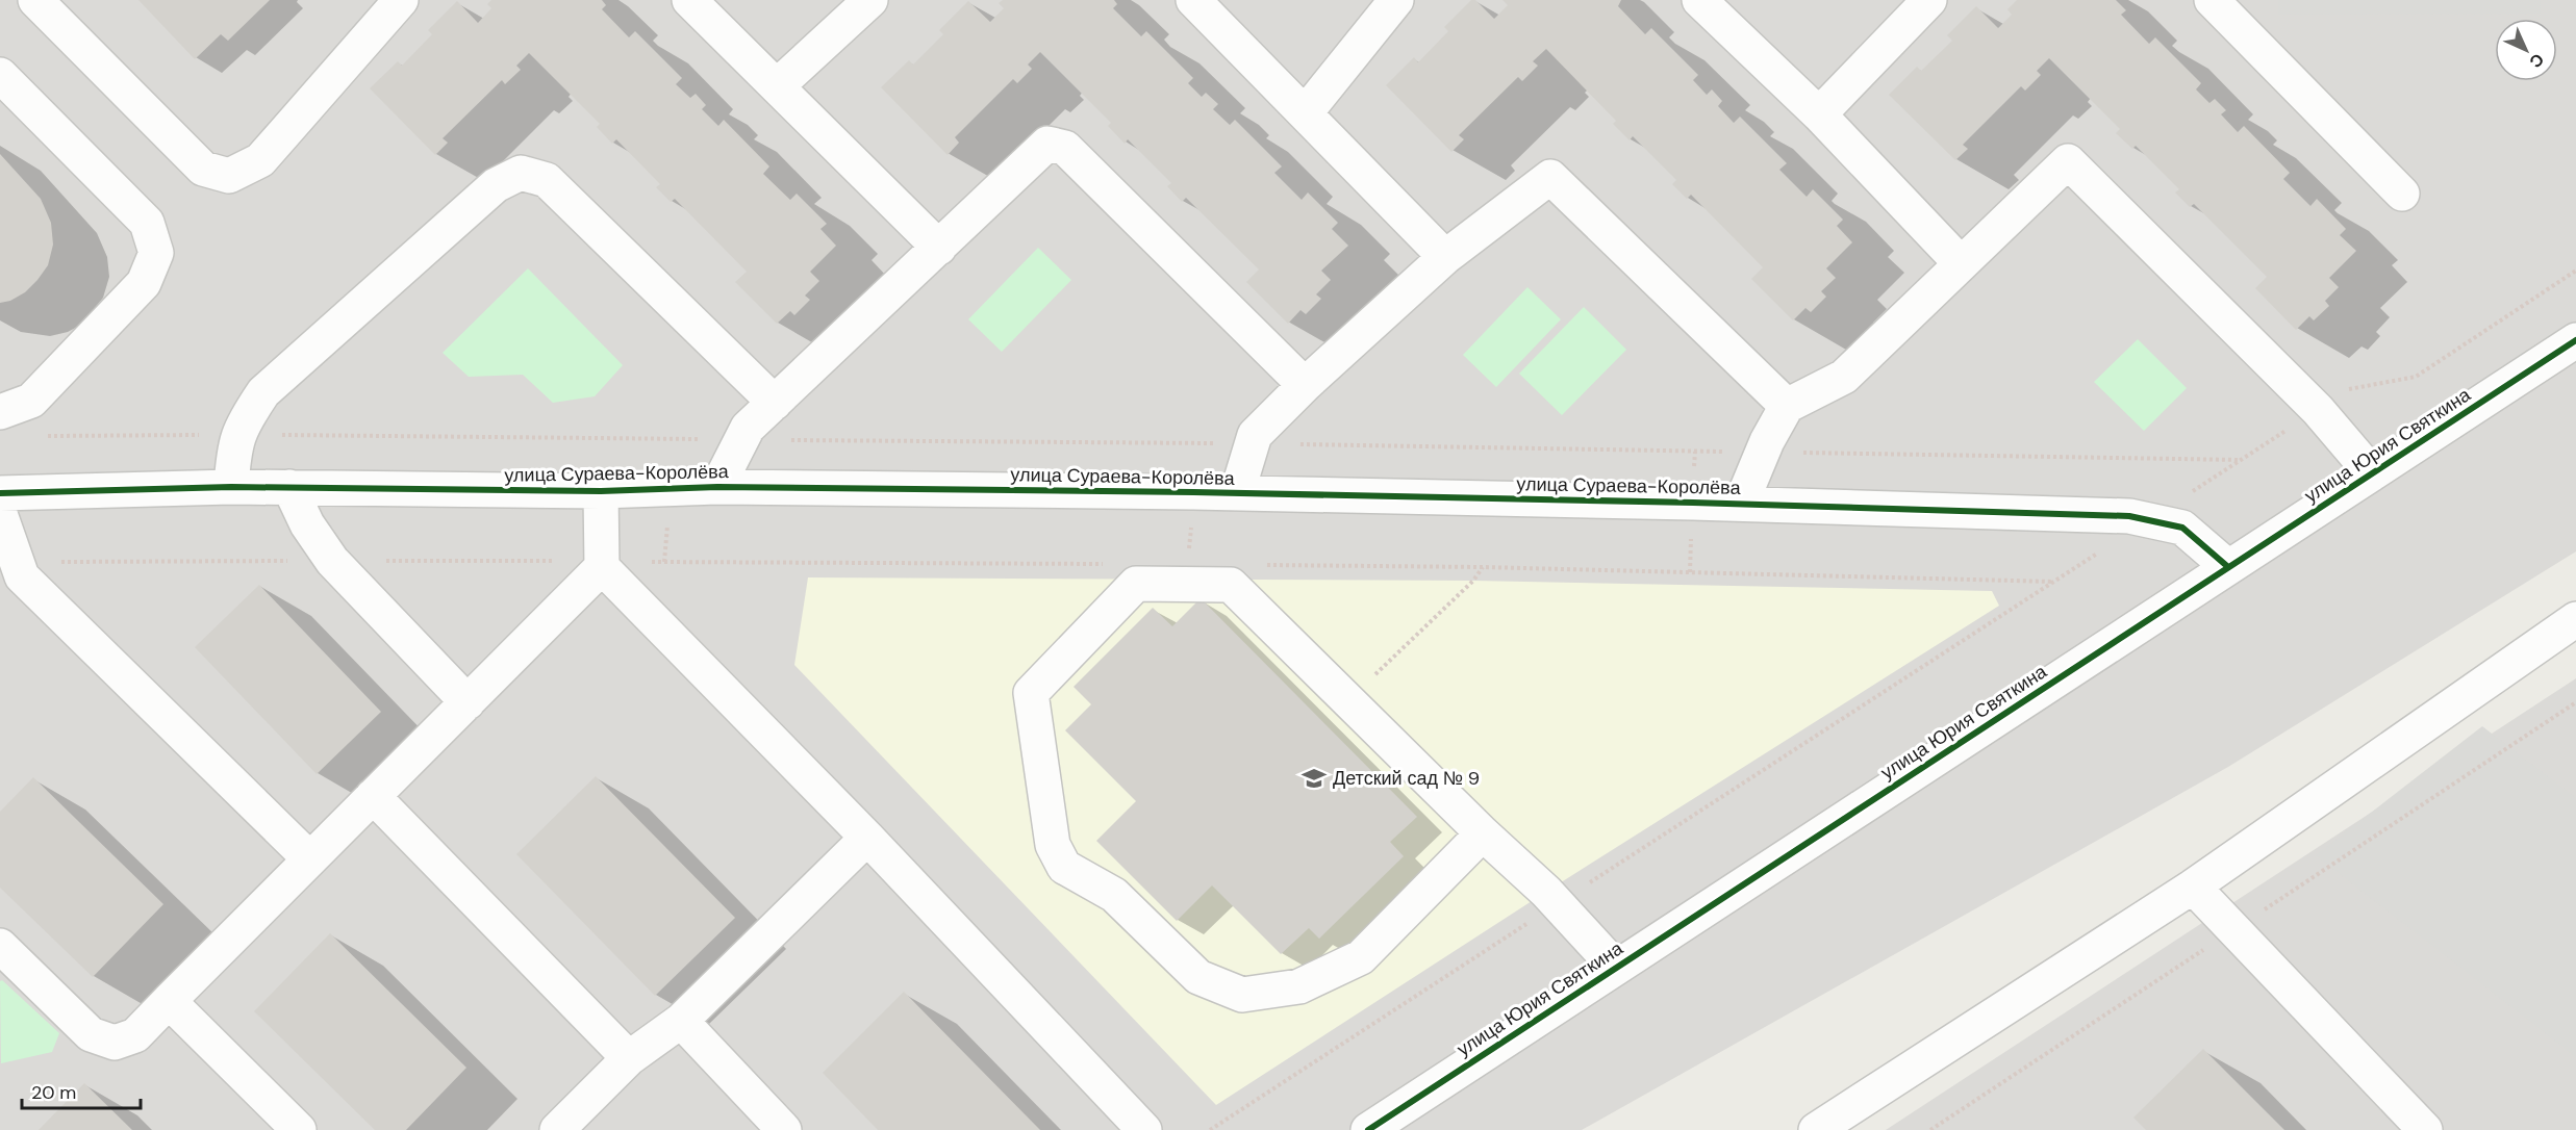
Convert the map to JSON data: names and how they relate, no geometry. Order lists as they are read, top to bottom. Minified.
{"streets":{"street":["улица Юрия Святкина","улица Сураева-Королёва"]},"crossings":[["улица Юрия Святкина","улица Сураева-Королёва"]],"places":{"school or university":["Детский сад № 9"]},"scale_bar":"20 m","north":"bottom right"}
